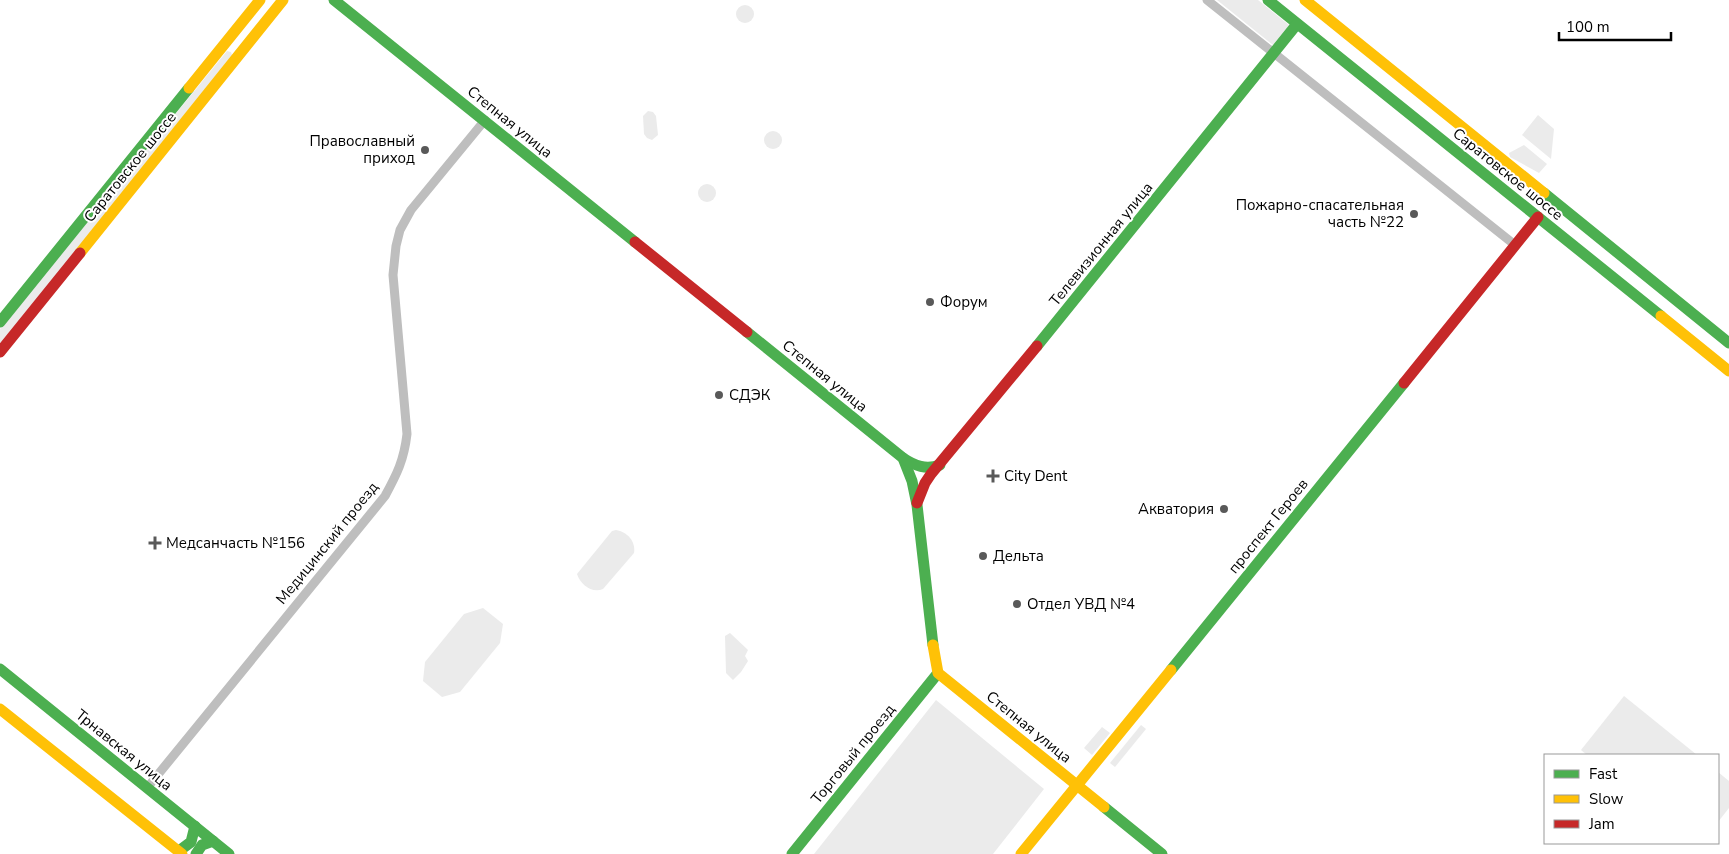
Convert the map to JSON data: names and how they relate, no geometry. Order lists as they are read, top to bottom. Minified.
{"streets":{"street":["Степная улица","Саратовское шоссе","Телевизионная улица","проспект Героев","Медицинский проезд","Трнавская улица","Торговый проезд"]},"crossings":[["Степная улица","Телевизионная улица"],["Степная улица","проспект Героев"],["Степная улица","Медицинский проезд"],["Степная улица","Торговый проезд"],["Саратовское шоссе","Телевизионная улица"],["Саратовское шоссе","проспект Героев"],["Медицинский проезд","Трнавская улица"]],"places":{"other":["Православный приход","Пожарно-спасательная часть №22","Форум","СДЭК","Акватория","Дельта","Отдел УВД №4"],"health":["City Dent","Медсанчасть №156"]},"legend":["Fast","Slow","Jam"],"scale_bar":"100 m"}
